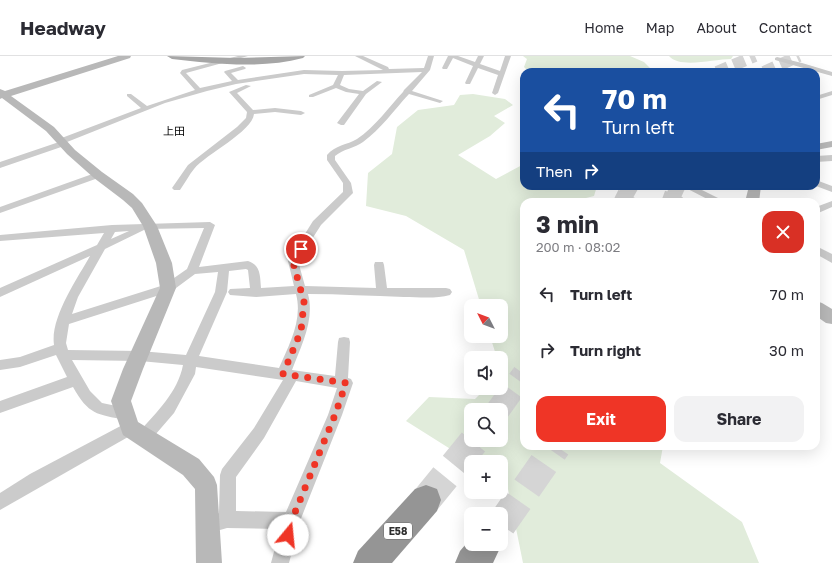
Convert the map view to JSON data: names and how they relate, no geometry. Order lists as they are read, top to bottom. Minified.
{"streets":{"highway":["E58"]},"districts":["上田"],"north":"top left","page":{"header":"Headway","nav":["Home","Map","About","Contact"],"turn":["70 m","Turn left"],"then":"Then","heading":["3 min","200 m · 08:02"],"list":[{"name":"Turn left","value":"70 m"},{"name":"Turn right","value":"30 m"}],"map_buttons":["+","−"],"buttons":["Exit","Share"]}}
